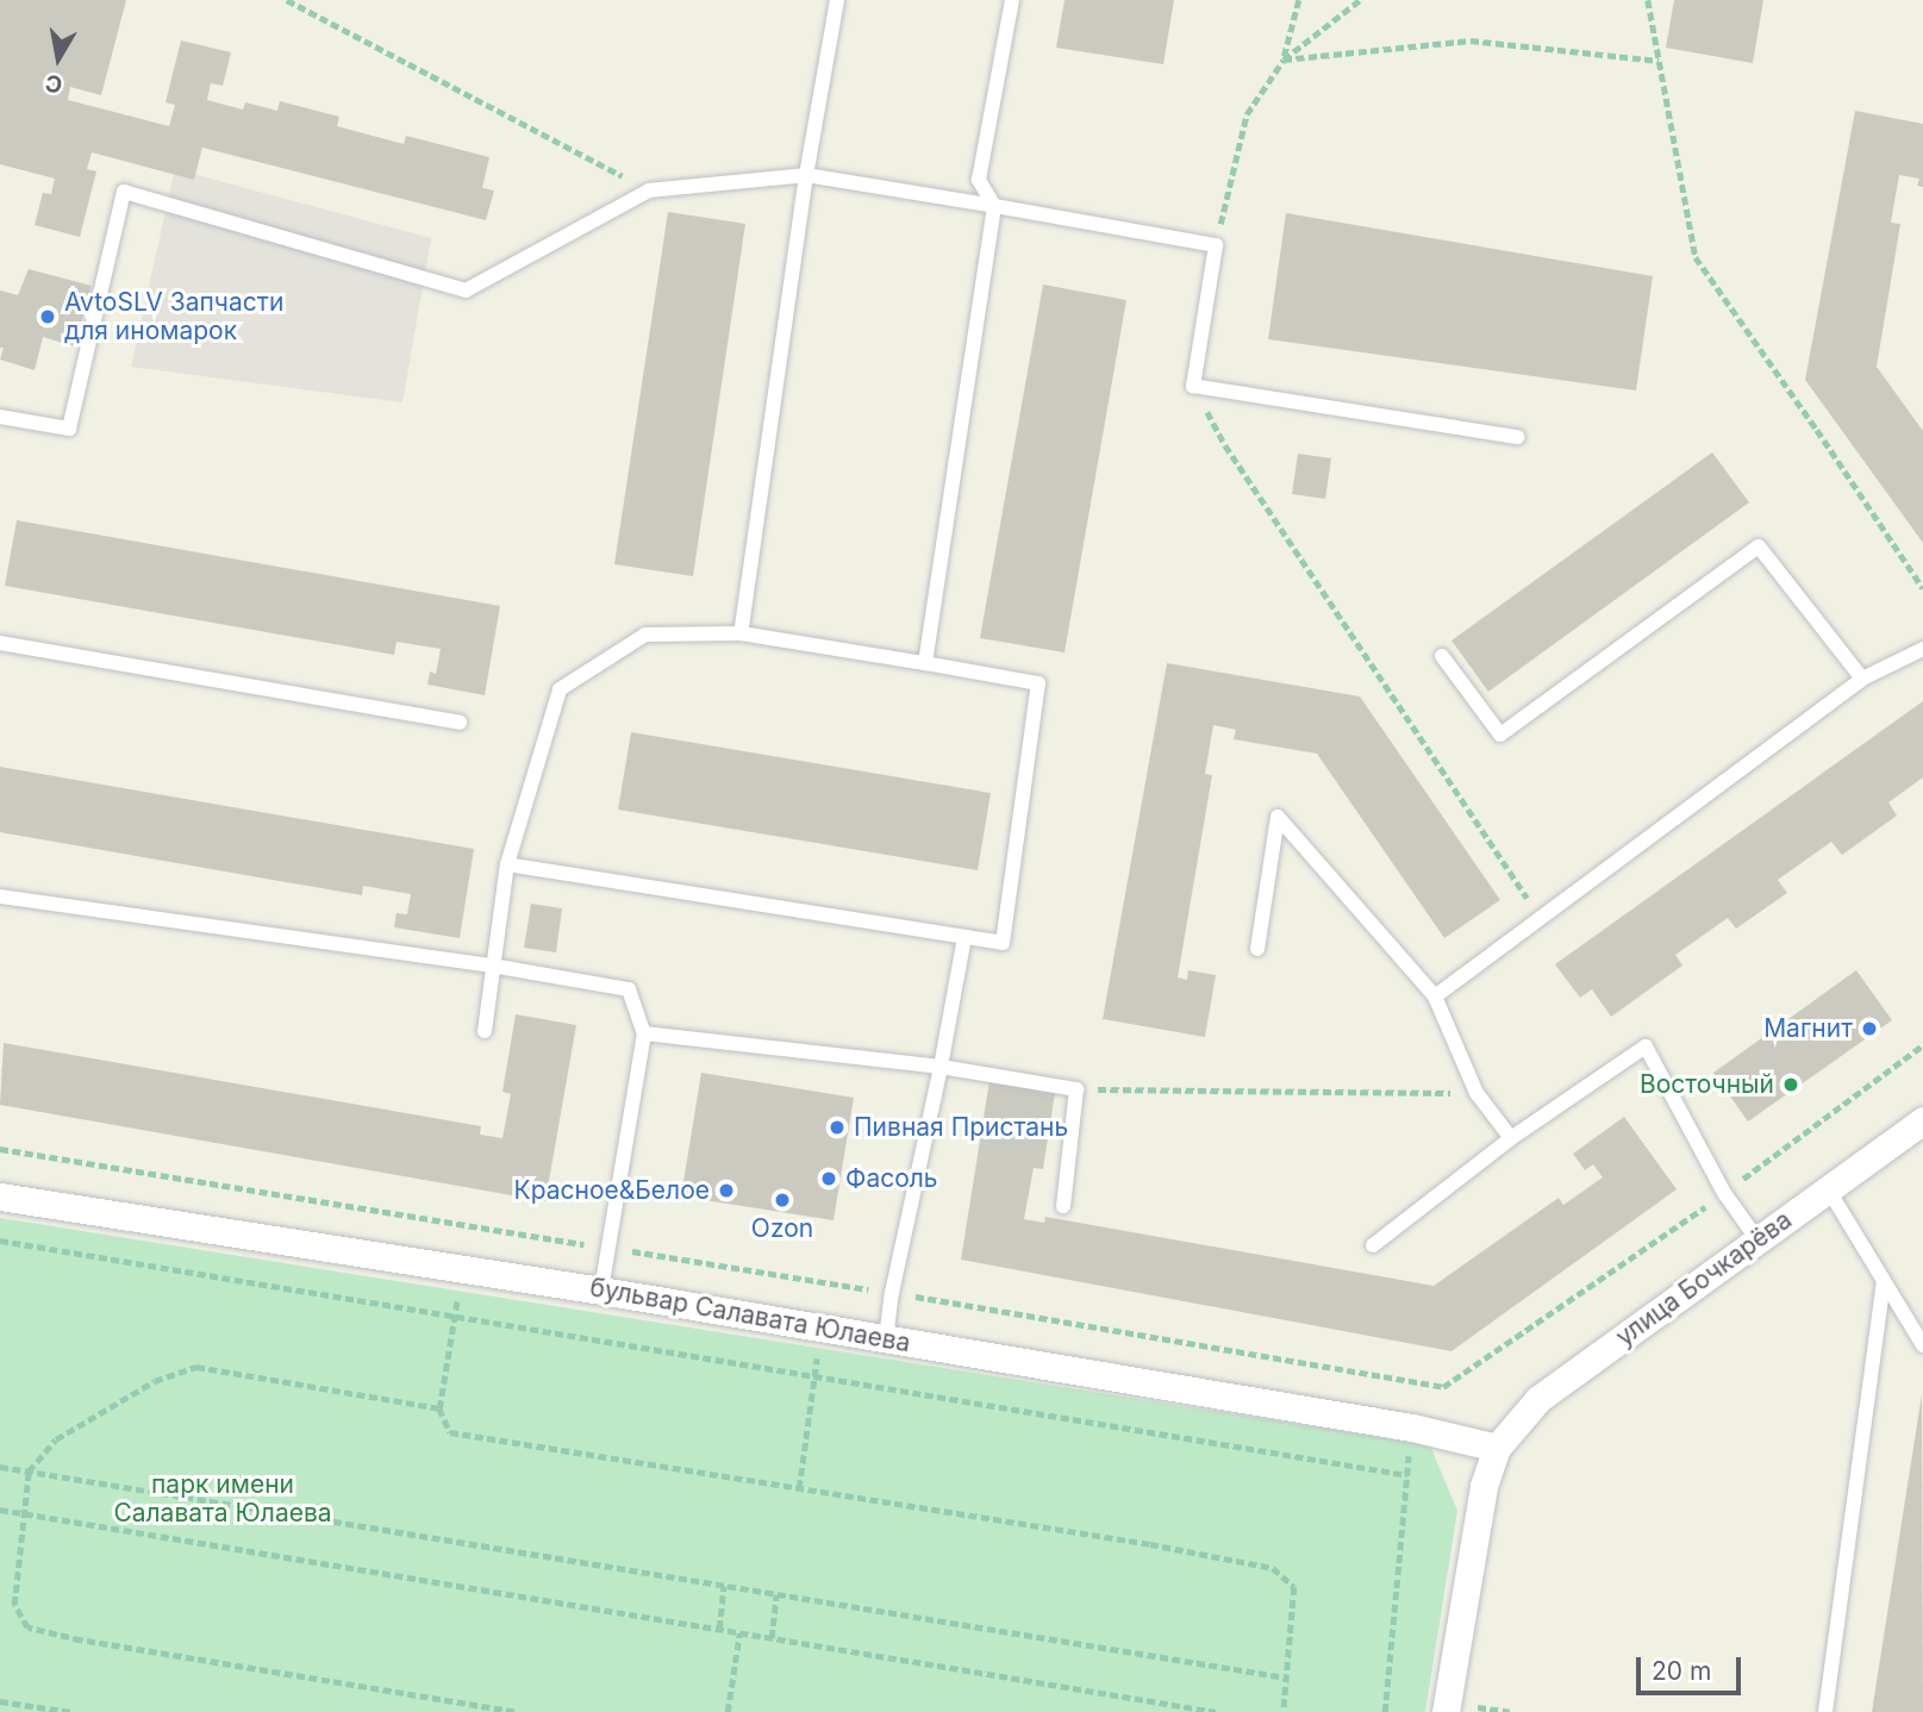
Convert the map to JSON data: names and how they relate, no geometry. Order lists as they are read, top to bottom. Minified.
{"streets":{"street":["улица Бочкарёва","бульвар Салавата Юлаева"]},"crossings":[["улица Бочкарёва","бульвар Салавата Юлаева"]],"parks":["парк имени Салавата Юлаева"],"places":["AvtoSLV Запчасти для иномарок","Магнит","Восточный","Пивная Пристань","Фасоль","Красное&Белое","Ozon"],"scale_bar":"20 m","north":"bottom"}
